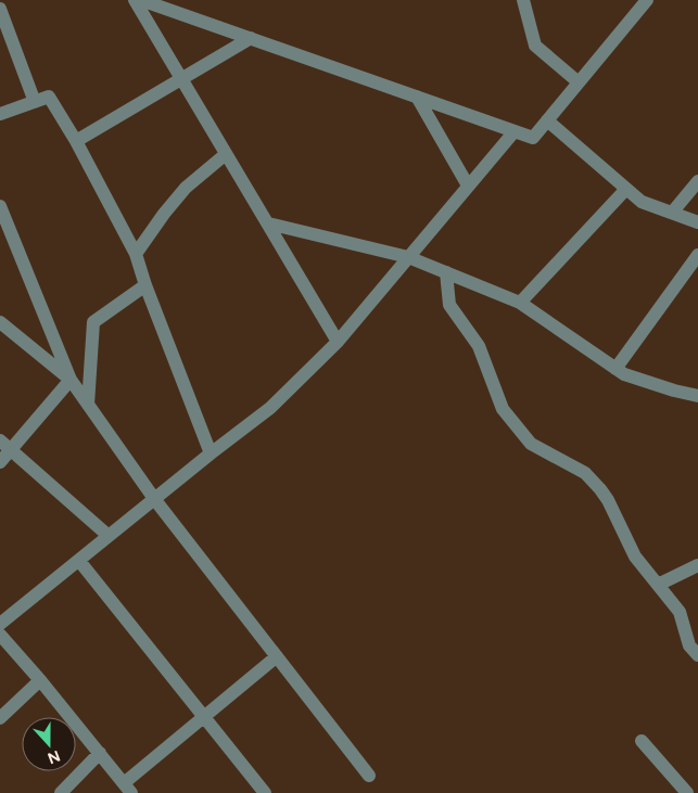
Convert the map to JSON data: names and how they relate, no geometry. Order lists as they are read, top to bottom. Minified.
{"north":"bottom"}
